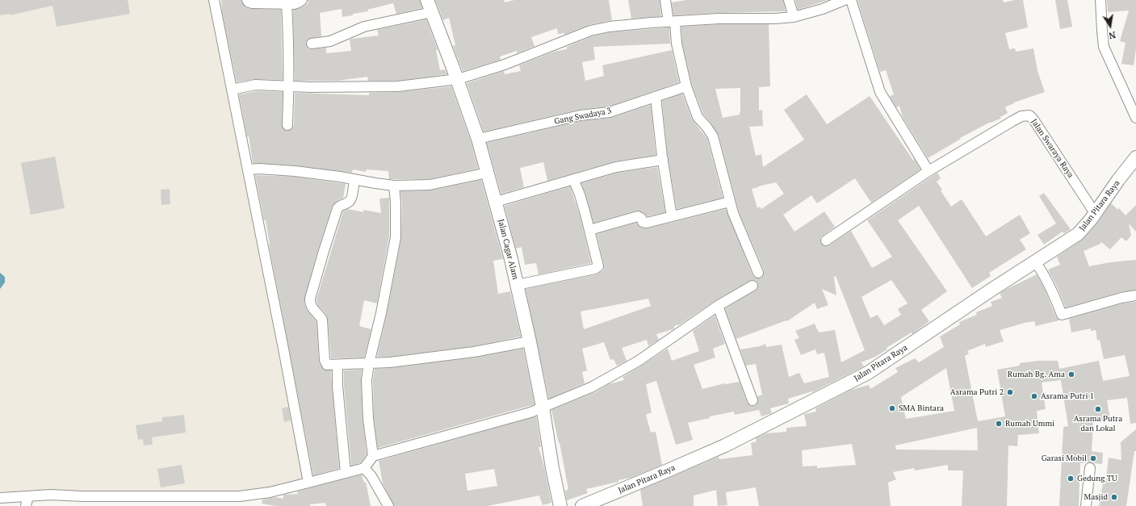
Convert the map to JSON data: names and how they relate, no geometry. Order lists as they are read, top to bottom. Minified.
{"streets":{"main road":["Jalan Pitara Raya","Jalan Cagar Alam"],"street":["Gang Swadaya 3","Jalan Swaraya Raya"]},"crossings":[["Gang Swadaya 3","Jalan Cagar Alam"],["Jalan Swaraya Raya","Jalan Pitara Raya"]],"places":["Rumah Bg. Ama","Asrama Putri 2","Asrama Putri 1","SMA Bintara","Asrama Putra dan Lokal","Rumah Ummi","Garasi Mobil","Gedung TU","Masjid"],"north":"bottom"}
